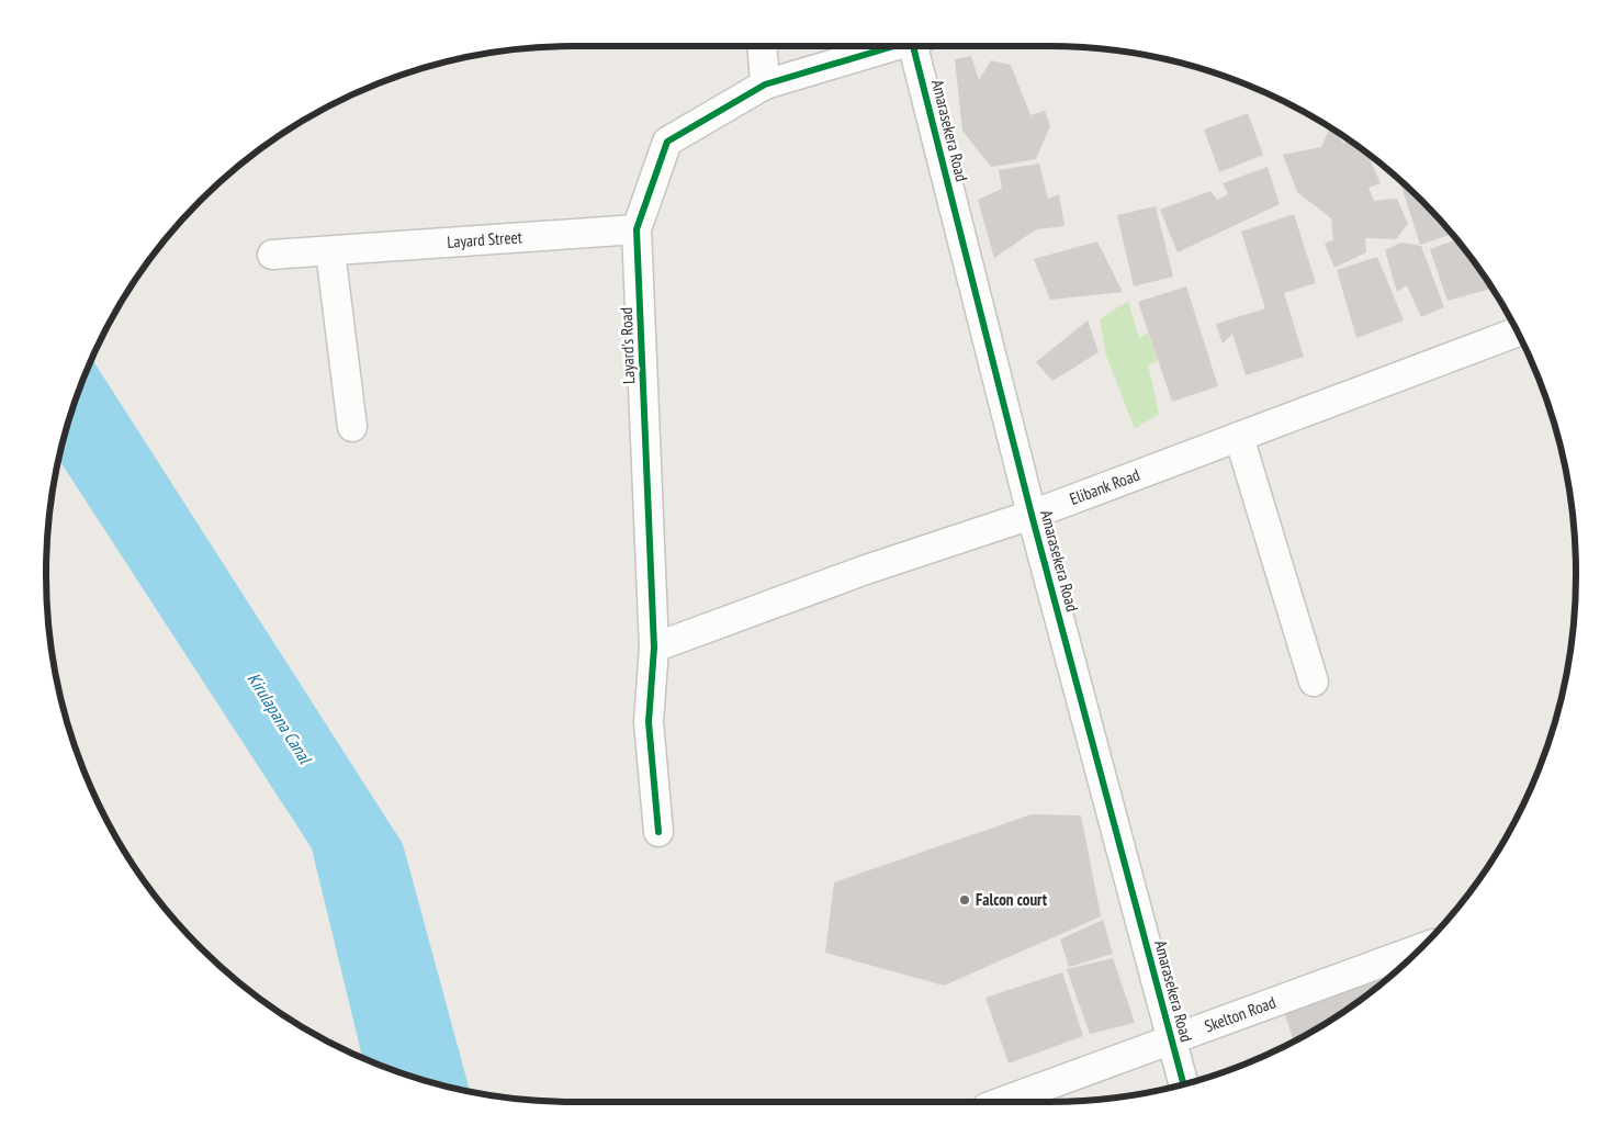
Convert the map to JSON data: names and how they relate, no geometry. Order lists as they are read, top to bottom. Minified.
{"streets":{"street":["Amarasekera Road","Layard Street","Layard's Road","Elibank Road","Skelton Road"]},"crossings":[["Amarasekera Road","Elibank Road"],["Amarasekera Road","Skelton Road"],["Layard Street","Layard's Road"],["Layard's Road","Elibank Road"]],"water":["Kirulapana Canal"],"places":["Falcon court"]}
